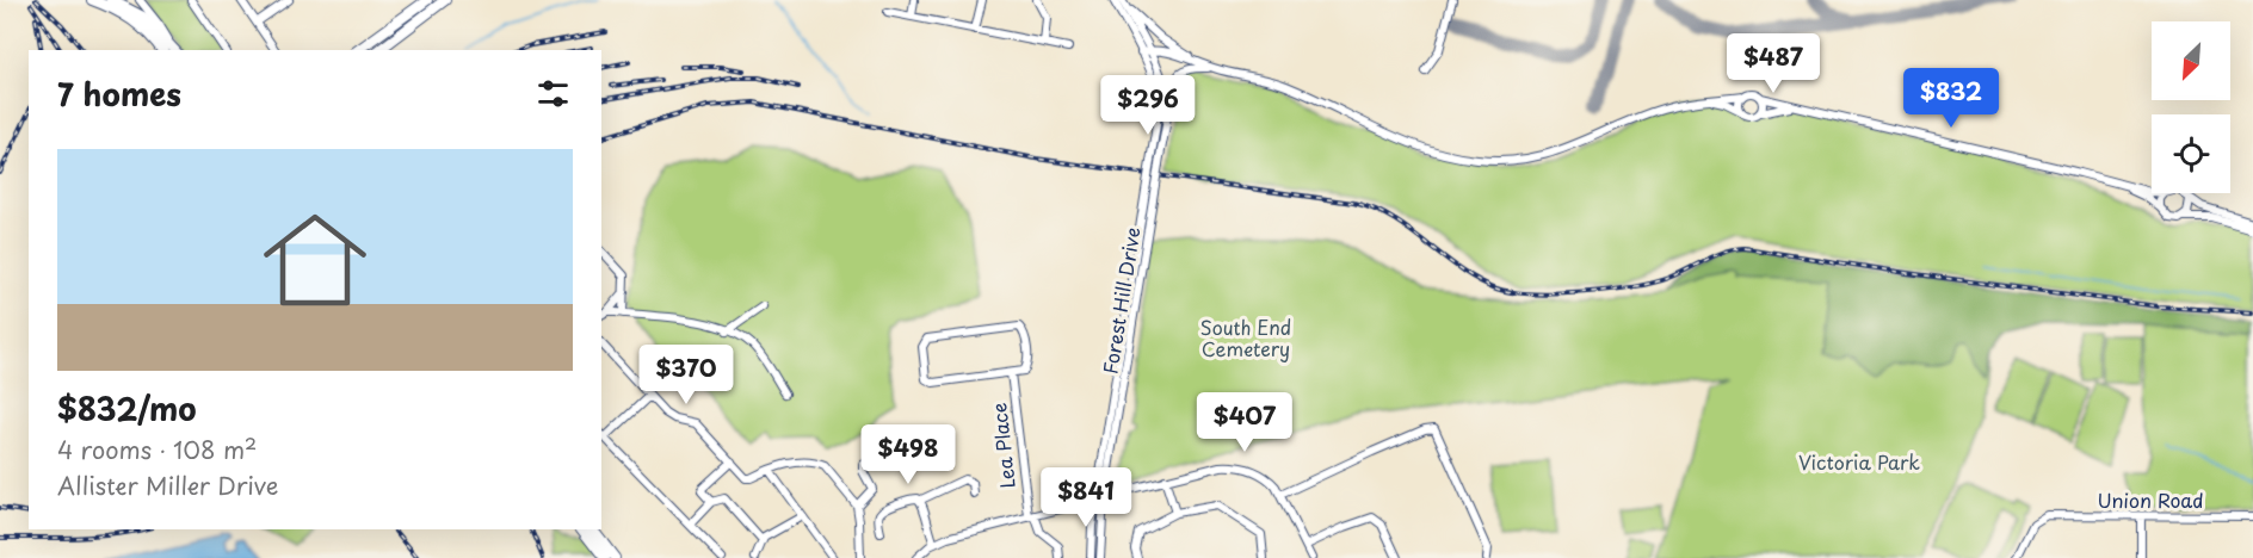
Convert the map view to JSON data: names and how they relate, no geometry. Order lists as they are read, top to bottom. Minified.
{"streets":{"street":["Forest Hill Drive","Lea Place","Union Road"]},"parks":["South End Cemetery","Victoria Park"],"north":"bottom left","page":{"price":["$487","$832","$296","$370","$407","$498","$841"],"heading":"7 homes","list":[{"name":"$832/mo","note":"4 rooms · 108 m² · Allister Miller Drive"}]}}
